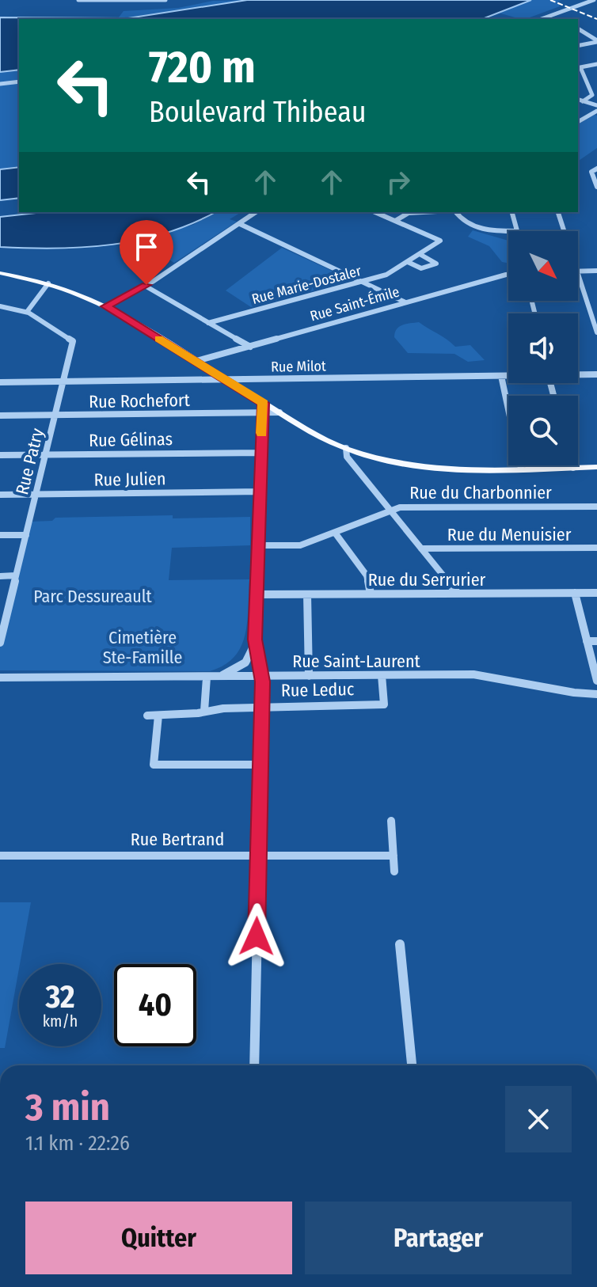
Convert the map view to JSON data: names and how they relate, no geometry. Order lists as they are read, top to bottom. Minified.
{"streets":{"street":["Rue Marie-Dostaler","Rue Saint-Émile","Rue Milot","Rue Rochefort","Rue Gélinas","Rue Patry","Rue Julien","Rue du Charbonnier","Rue du Menuisier","Rue du Serrurier","Rue Saint-Laurent","Rue Leduc","Rue Bertrand"]},"crossings":[["Rue Milot","Rue Patry"],["Rue Rochefort","Rue Patry"],["Rue Gélinas","Rue Patry"],["Rue Patry","Rue Julien"],["Rue Saint-Laurent","Rue Leduc"]],"parks":["Parc Dessureault","Cimetière Ste-Famille"],"north":"bottom right","page":{"turn":["720 m","Boulevard Thibeau"],"speed":"32 km/h","limit":"40","heading":["3 min","1.1 km · 22:26"],"buttons":["Quitter","Partager"]}}
